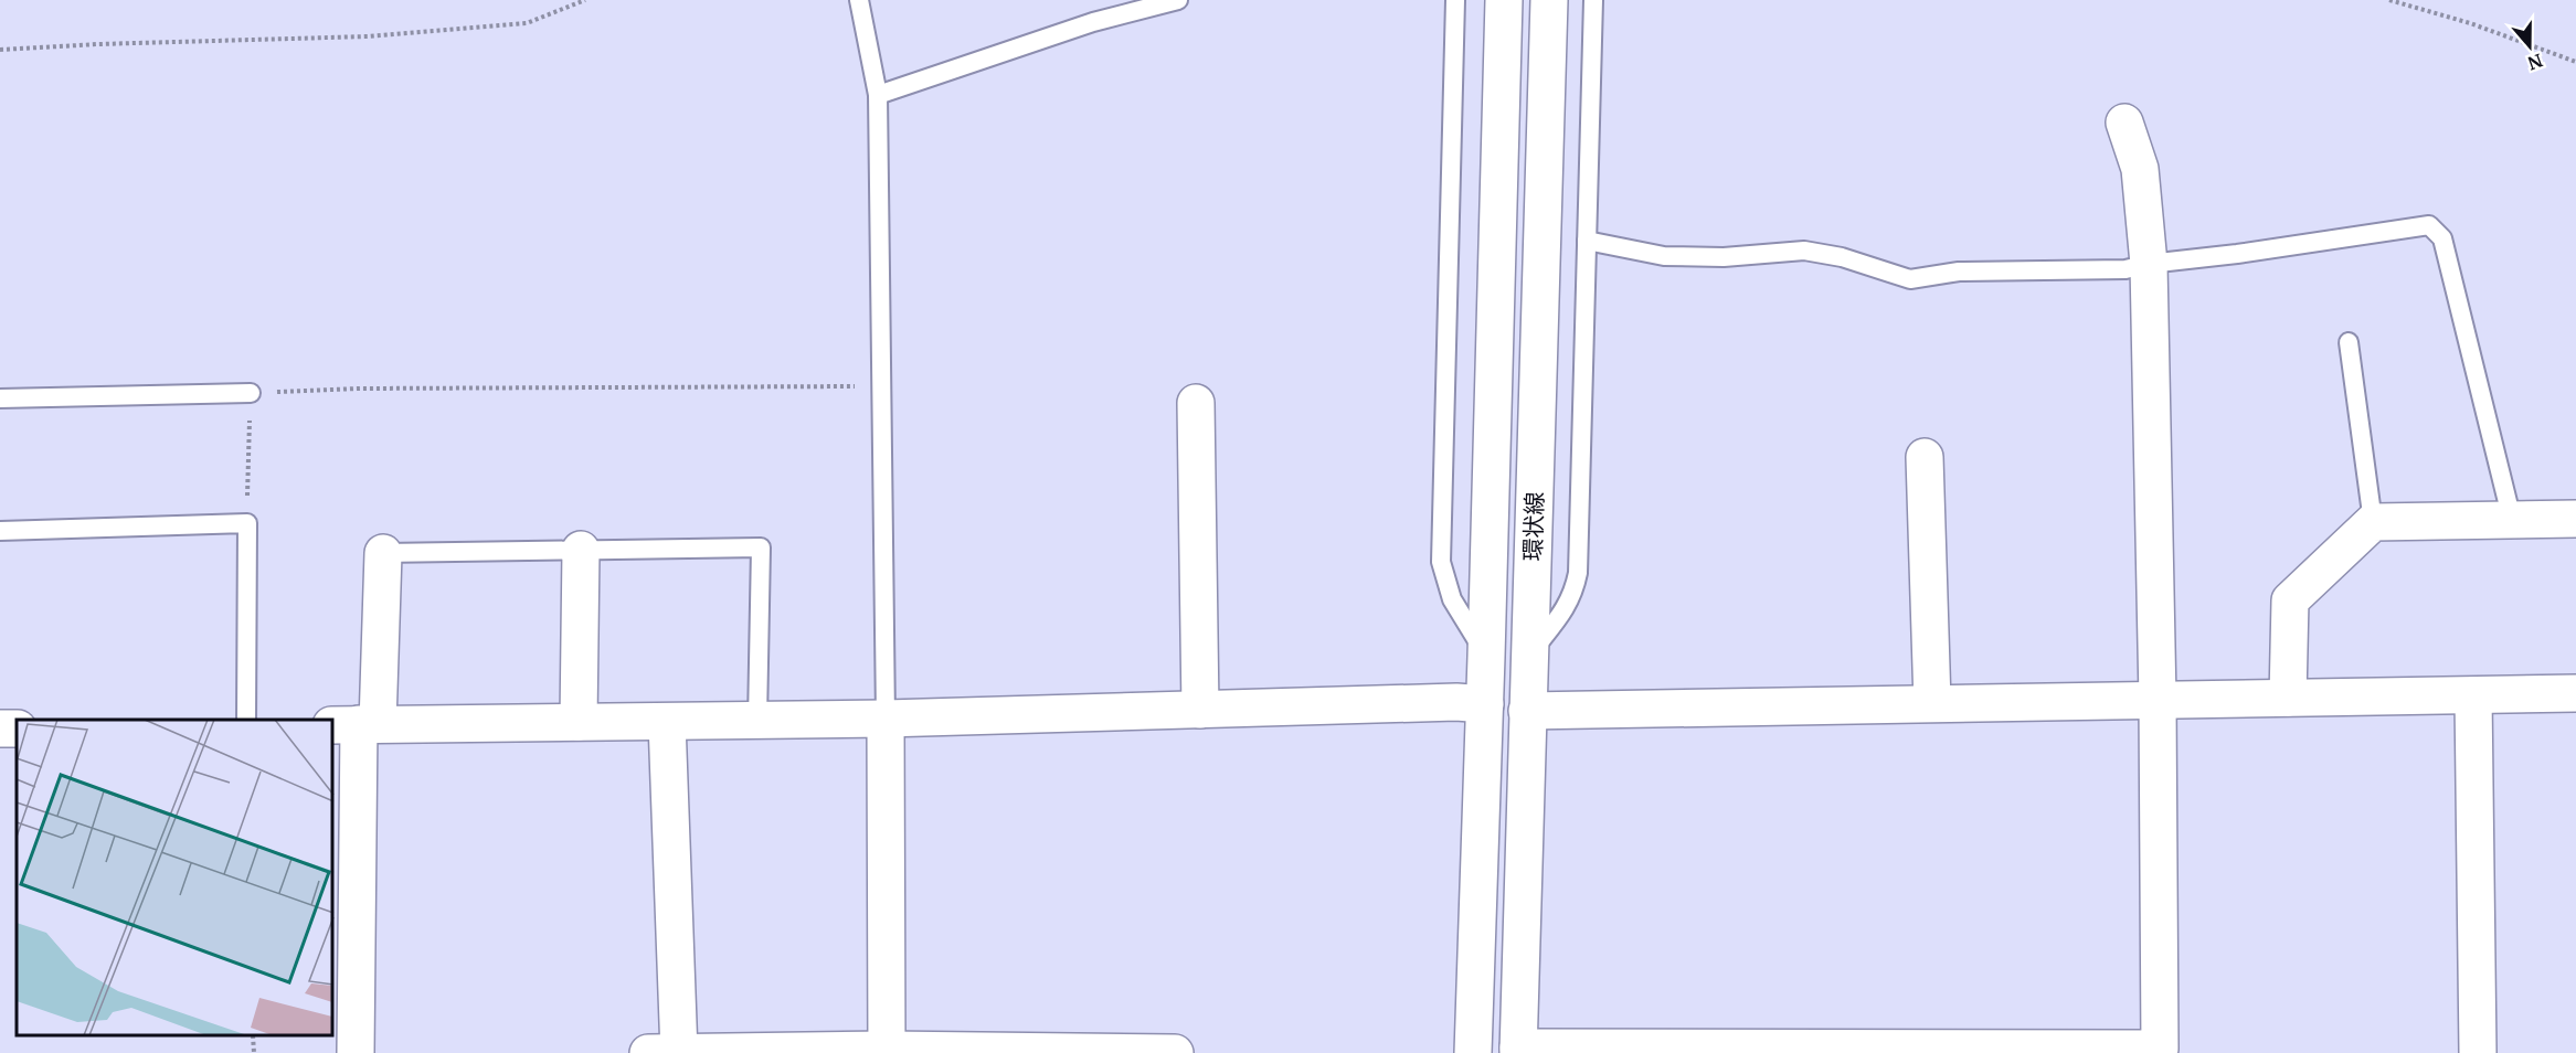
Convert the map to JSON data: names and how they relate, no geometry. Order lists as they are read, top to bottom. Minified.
{"streets":{"street":["環状線"]},"north":"bottom"}
